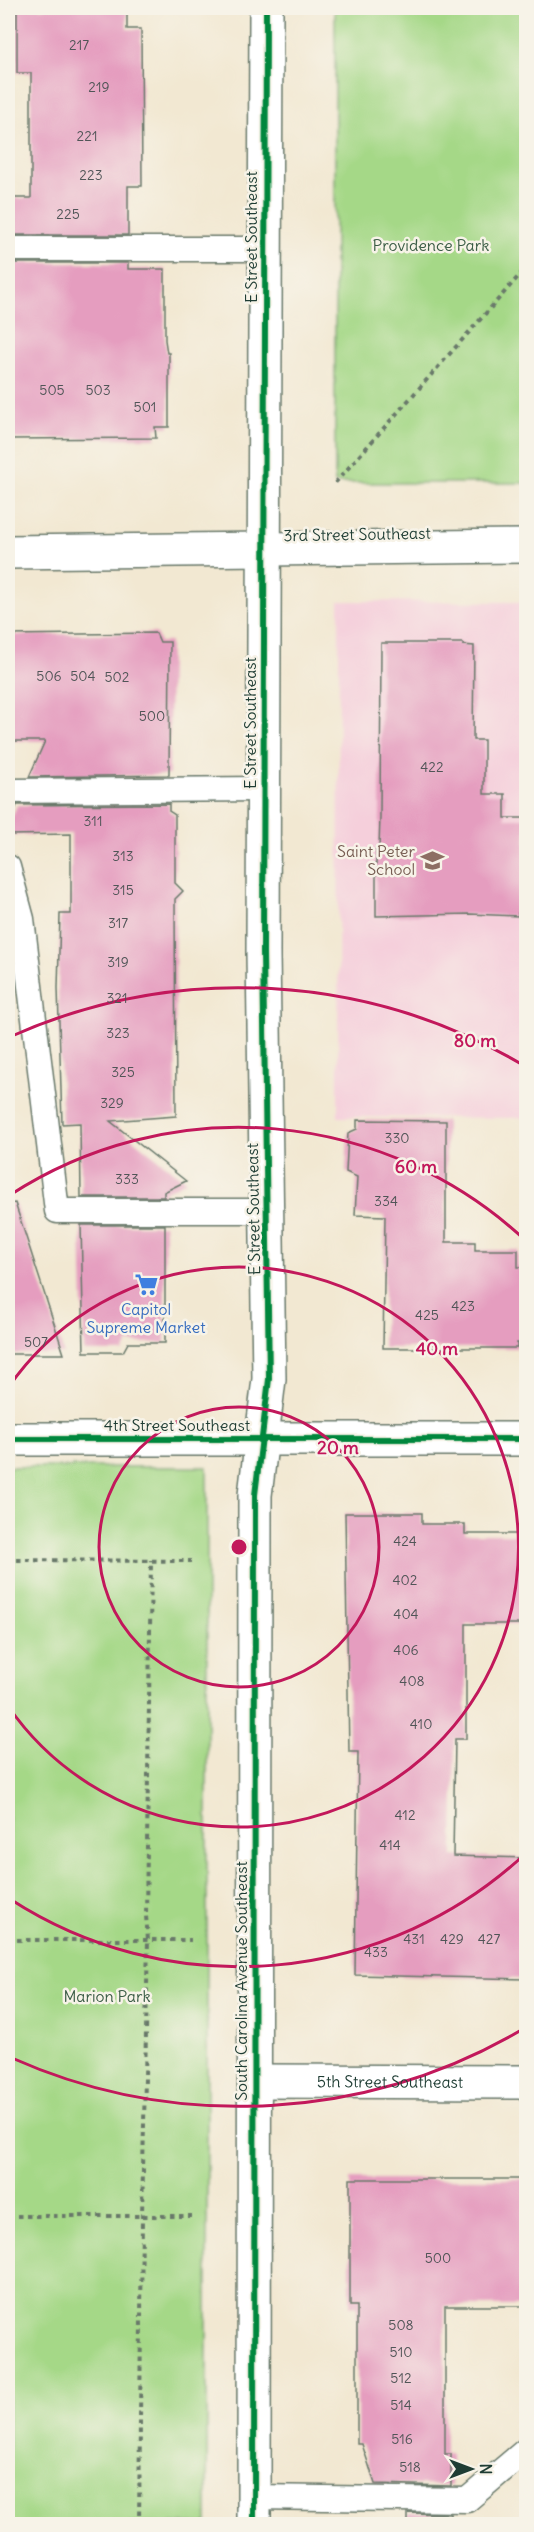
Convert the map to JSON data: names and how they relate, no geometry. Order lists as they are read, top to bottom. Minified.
{"streets":{"street":["E Street Southeast","3rd Street Southeast","4th Street Southeast","South Carolina Avenue Southeast","5th Street Southeast"]},"crossings":[["E Street Southeast","3rd Street Southeast"],["E Street Southeast","4th Street Southeast"],["E Street Southeast","South Carolina Avenue Southeast"],["4th Street Southeast","South Carolina Avenue Southeast"],["South Carolina Avenue Southeast","5th Street Southeast"]],"parks":["Providence Park","Marion Park"],"places":{"school or university":["Saint Peter School"],"supermarket":["Capitol Supreme Market"]},"house_numbers":["217","219","221","223","225","505","503","501","506","504","502","500","422","311","313","315","317","319","321","323","325","329","330","333","334","423","425","507","424","402","404","406","408","410","412","414","431","429","427","433","500","508","510","512","514","516","518"],"north":"right","rings":["80 m","60 m","40 m","20 m"]}
